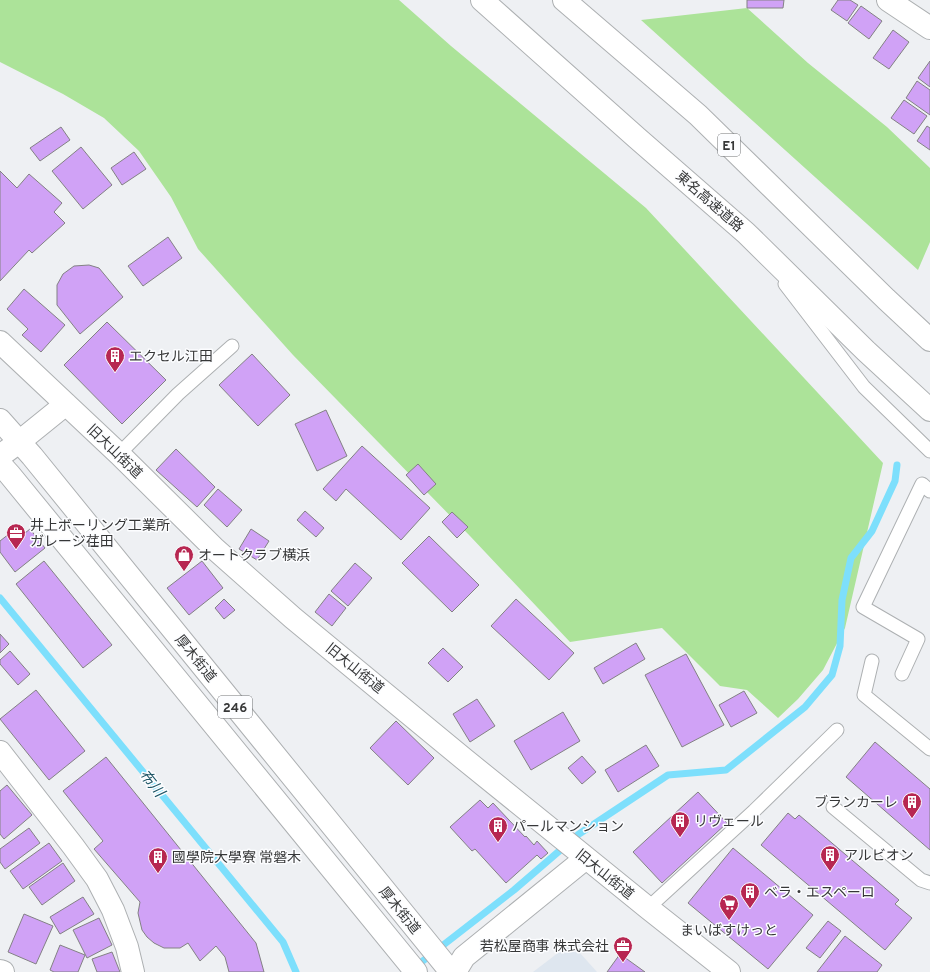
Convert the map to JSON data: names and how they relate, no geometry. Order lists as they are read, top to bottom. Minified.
{"streets":{"main road":["E1","東名高速道路","旧大山街道","厚木街道","246"]},"water":["布川"],"places":{"building":["エクセル江田","ブランカーレ","リヴェール","パールマンション","アルビオン","國學院大學寮 常磐木","ベラ・エスペーロ"],"office":["井上ボーリング工業所 ガレージ荏田","若松屋商事 株式会社"],"shop":["オートクラブ横浜"],"supermarket":["まいばすけっと"]}}
